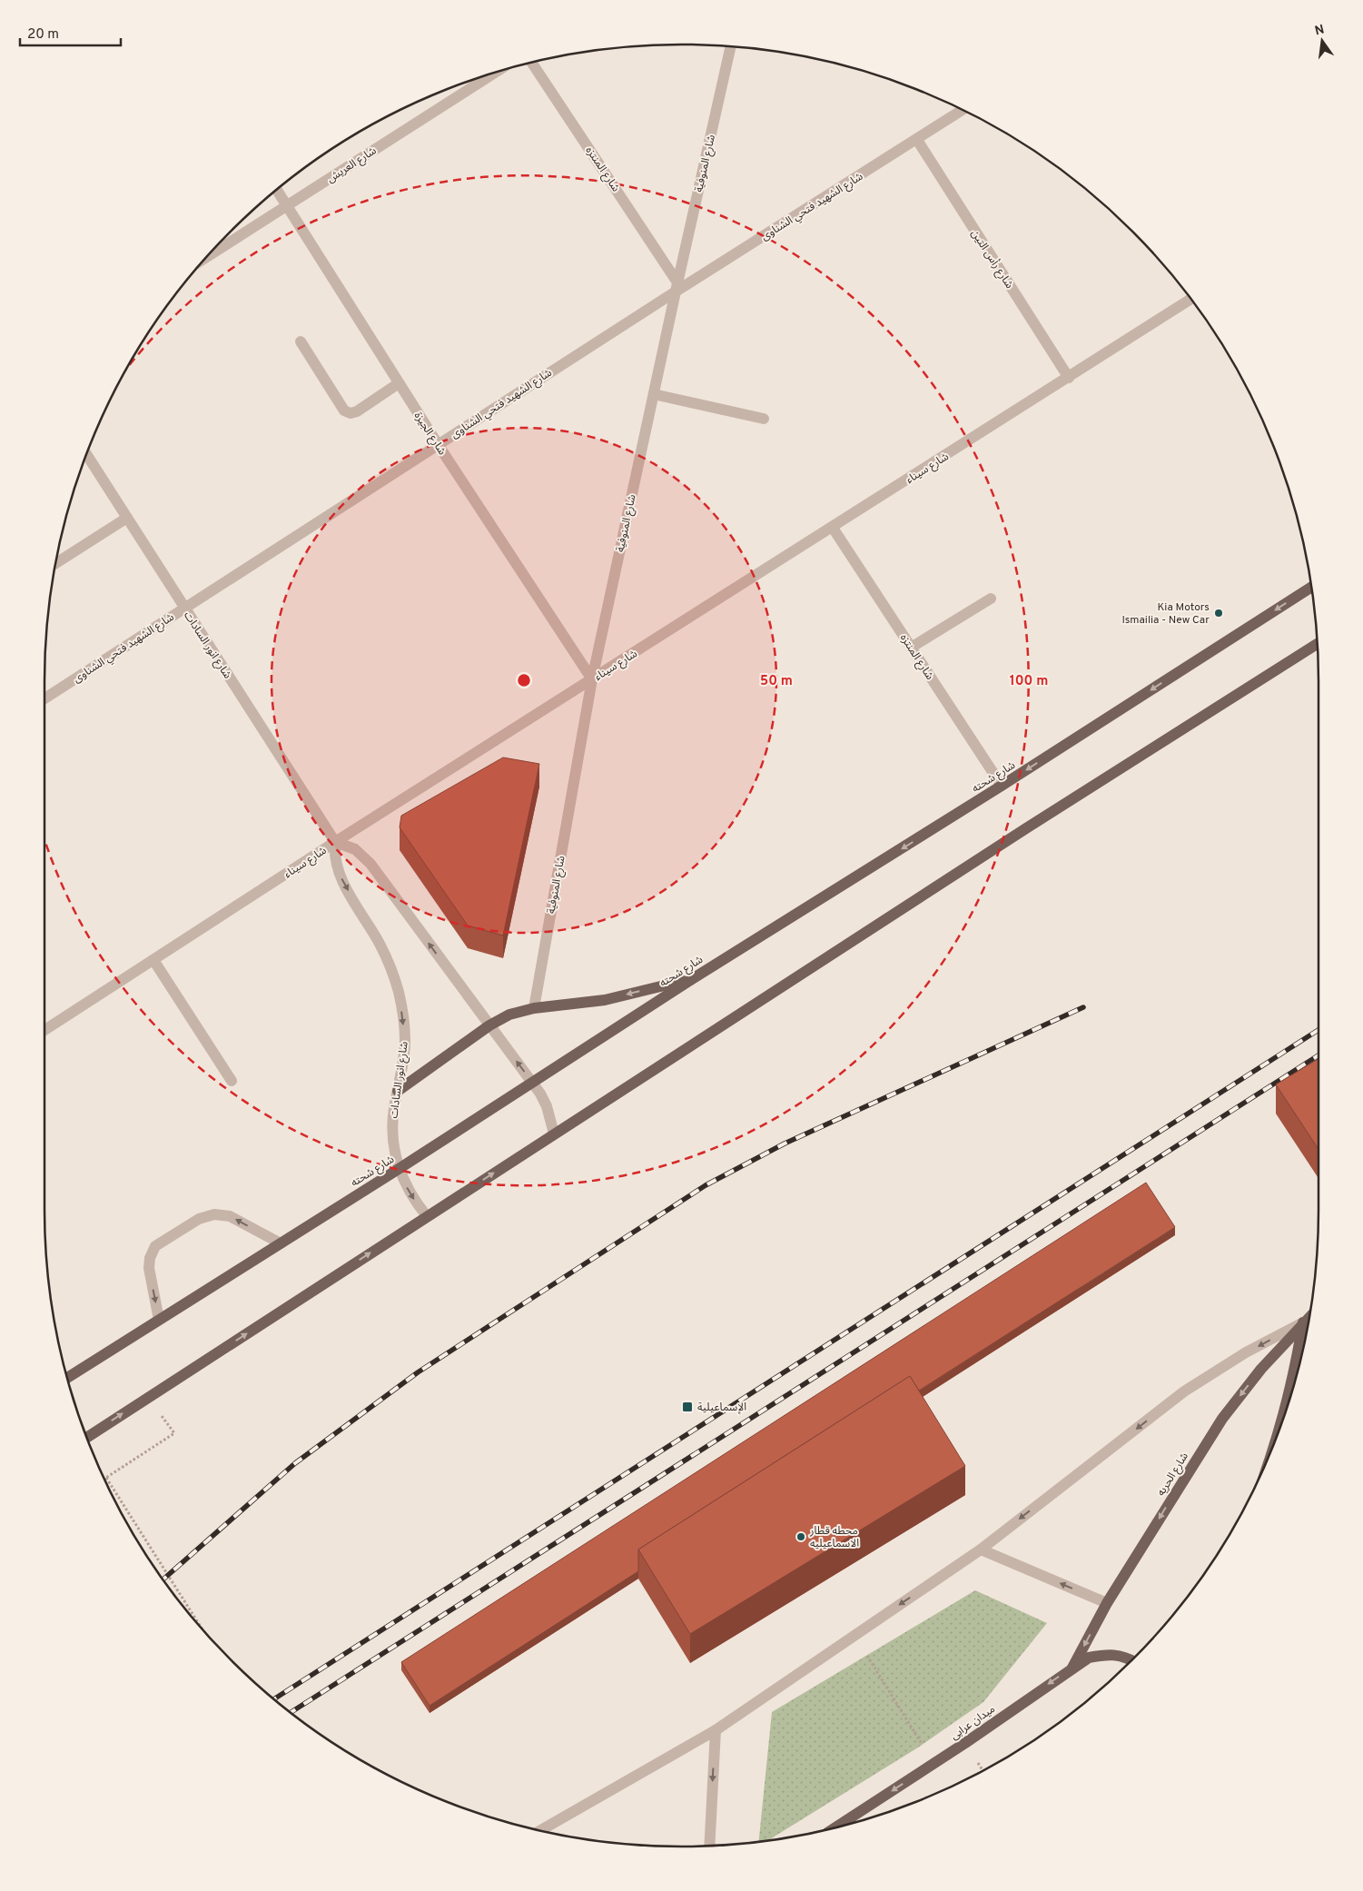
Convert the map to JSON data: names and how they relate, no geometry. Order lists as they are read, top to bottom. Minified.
{"streets":{"main road":["شارع شحته","شارع الحريه","ميدان عرابى"],"street":["شارع المنوفية","شارع العريش","شارع المنتزه","شارع الشهيد فتحي الشناوى","شارع رأس التين","شارع الجيزة","شارع سيناء","شارع انور السادات"]},"crossings":[["شارع المنوفية","شارع المنتزه"],["شارع المنوفية","شارع الشهيد فتحي الشناوى"],["شارع المنوفية","شارع الجيزة"],["شارع المنوفية","شارع سيناء"],["شارع العريش","شارع الجيزة"],["شارع المنتزه","شارع الشهيد فتحي الشناوى"],["شارع المنتزه","شارع سيناء"],["شارع المنتزه","شارع شحته"],["شارع الشهيد فتحي الشناوى","شارع رأس التين"],["شارع الشهيد فتحي الشناوى","شارع الجيزة"],["شارع الشهيد فتحي الشناوى","شارع انور السادات"],["شارع رأس التين","شارع سيناء"],["شارع الجيزة","شارع سيناء"],["شارع سيناء","شارع انور السادات"],["شارع انور السادات","شارع شحته"],["شارع الحريه","ميدان عرابى"]],"one_way":["شارع الحريه","ميدان عرابى"],"places":{"other":["Kia Motors Ismailia - New Car","محطه قطار الاسماعيليه"],"transit":["الإسماعيلية"]},"scale_bar":"20 m","north":"top","rings":["50 m","100 m"]}
